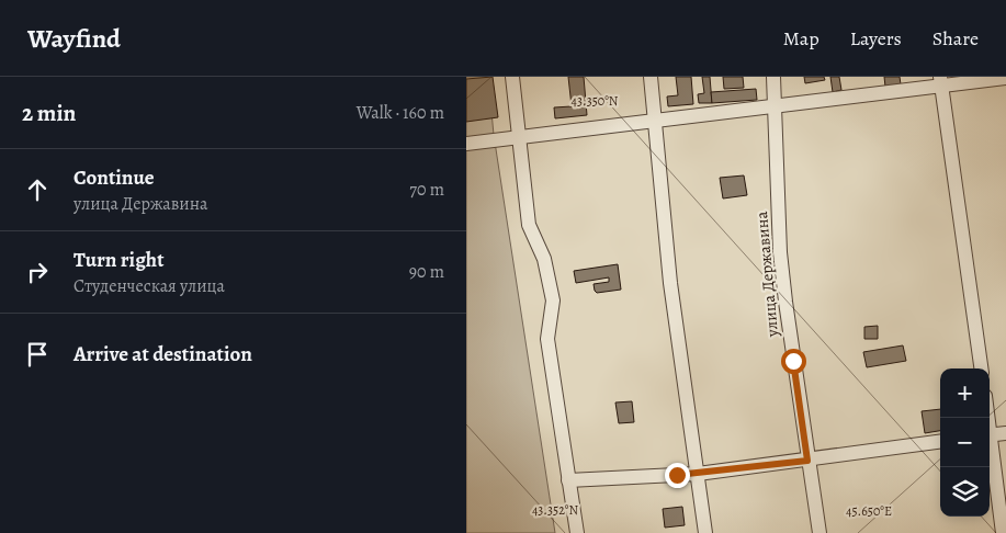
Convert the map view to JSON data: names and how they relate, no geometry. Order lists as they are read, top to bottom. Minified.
{"streets":{"street":["улица Державина"]},"page":{"header":"Wayfind","nav":["Map","Layers","Share"],"heading":["2 min","Walk · 160 m"],"list":[["Continue","улица Державина","70 m"],["Turn right","Студенческая улица","90 m"],"Arrive at destination"],"map_buttons":["+","−"]},"coordinates":["43.350°N","43.352°N","45.650°E"]}
